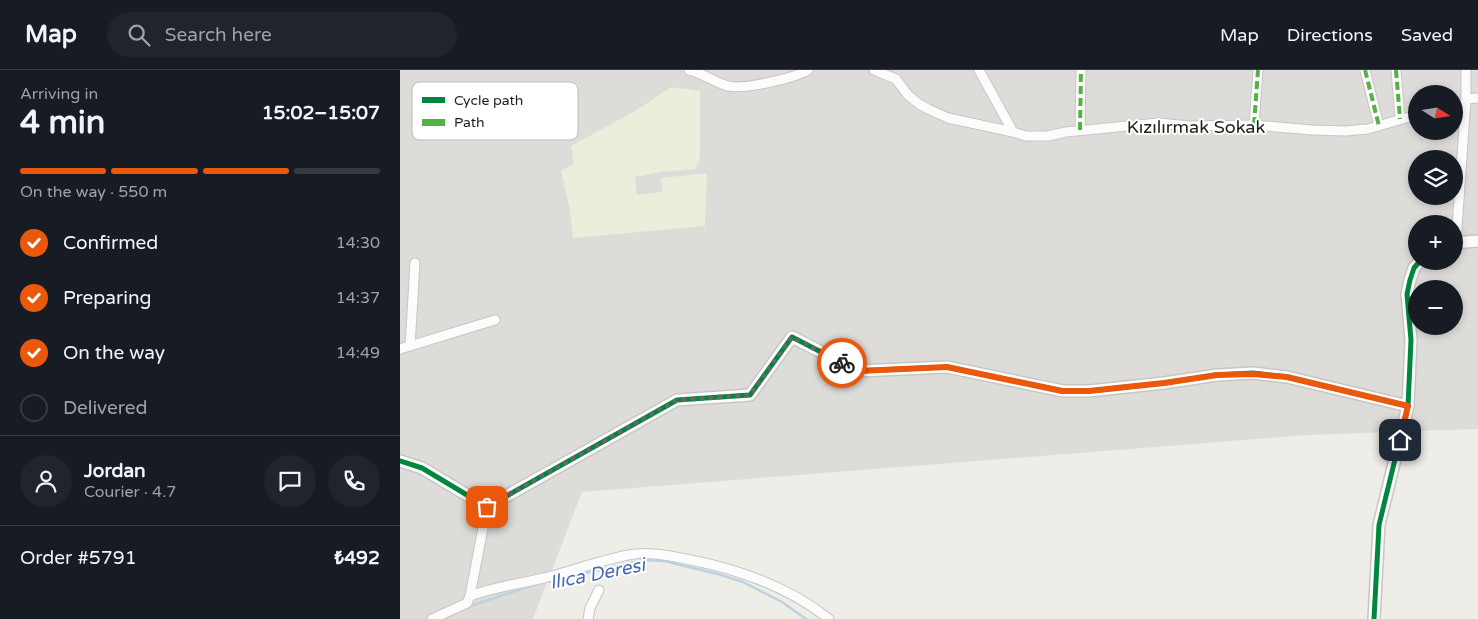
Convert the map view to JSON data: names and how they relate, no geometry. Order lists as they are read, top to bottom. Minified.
{"streets":{"street":["Kızılırmak Sokak"]},"water":["Ilıca Deresi"],"legend":["Cycle path","Path"],"north":"right","page":{"header":"Map","search":"Search here","nav":["Map","Directions","Saved"],"heading":["4 min","Arriving in","15:02–15:07"],"panel":["Jordan","Courier · 4.7","Order #5791","₺492"],"map_buttons":["+","−"],"bar":"On the way · 550 m","list":[["Confirmed","14:30"],["Preparing","14:37"],["On the way","14:49"],"Delivered"]}}
